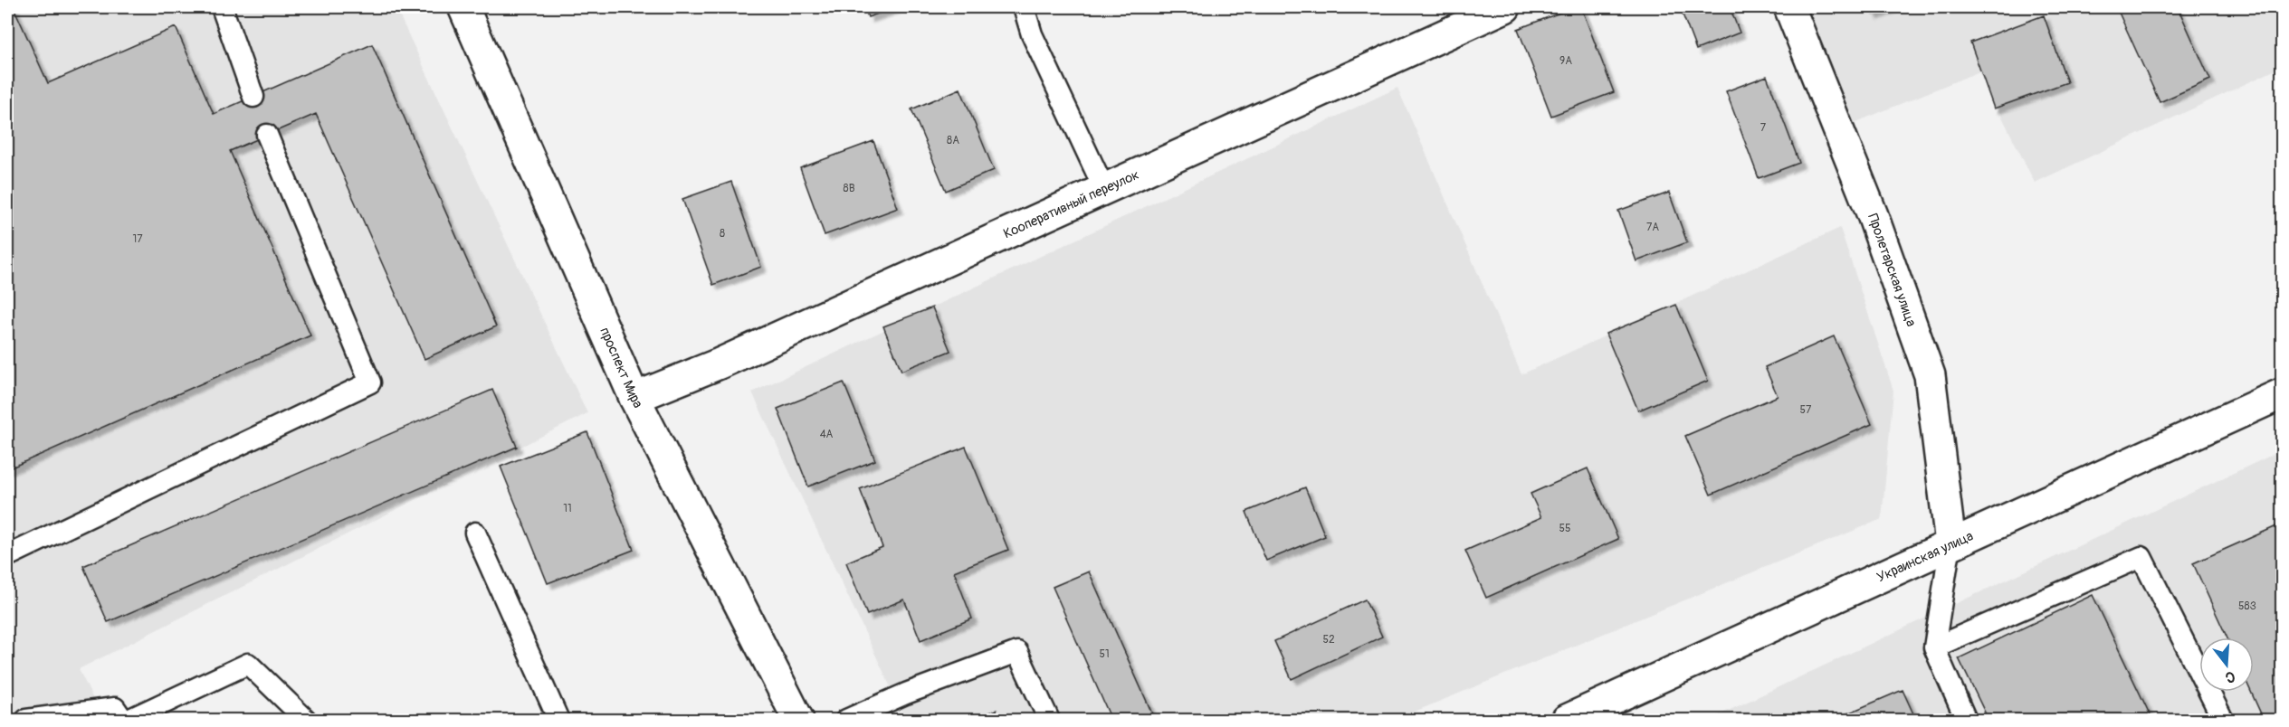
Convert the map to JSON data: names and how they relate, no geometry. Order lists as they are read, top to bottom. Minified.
{"streets":{"main road":["Кооперативный переулок","Пролетарская улица","проспект Мира","Украинская улица"]},"crossings":[["Кооперативный переулок","проспект Мира"],["Пролетарская улица","Украинская улица"]],"house_numbers":["9А","7","8А","8В","7А","8","17","57","4А","11","55","58З","52","51"],"north":"bottom"}
